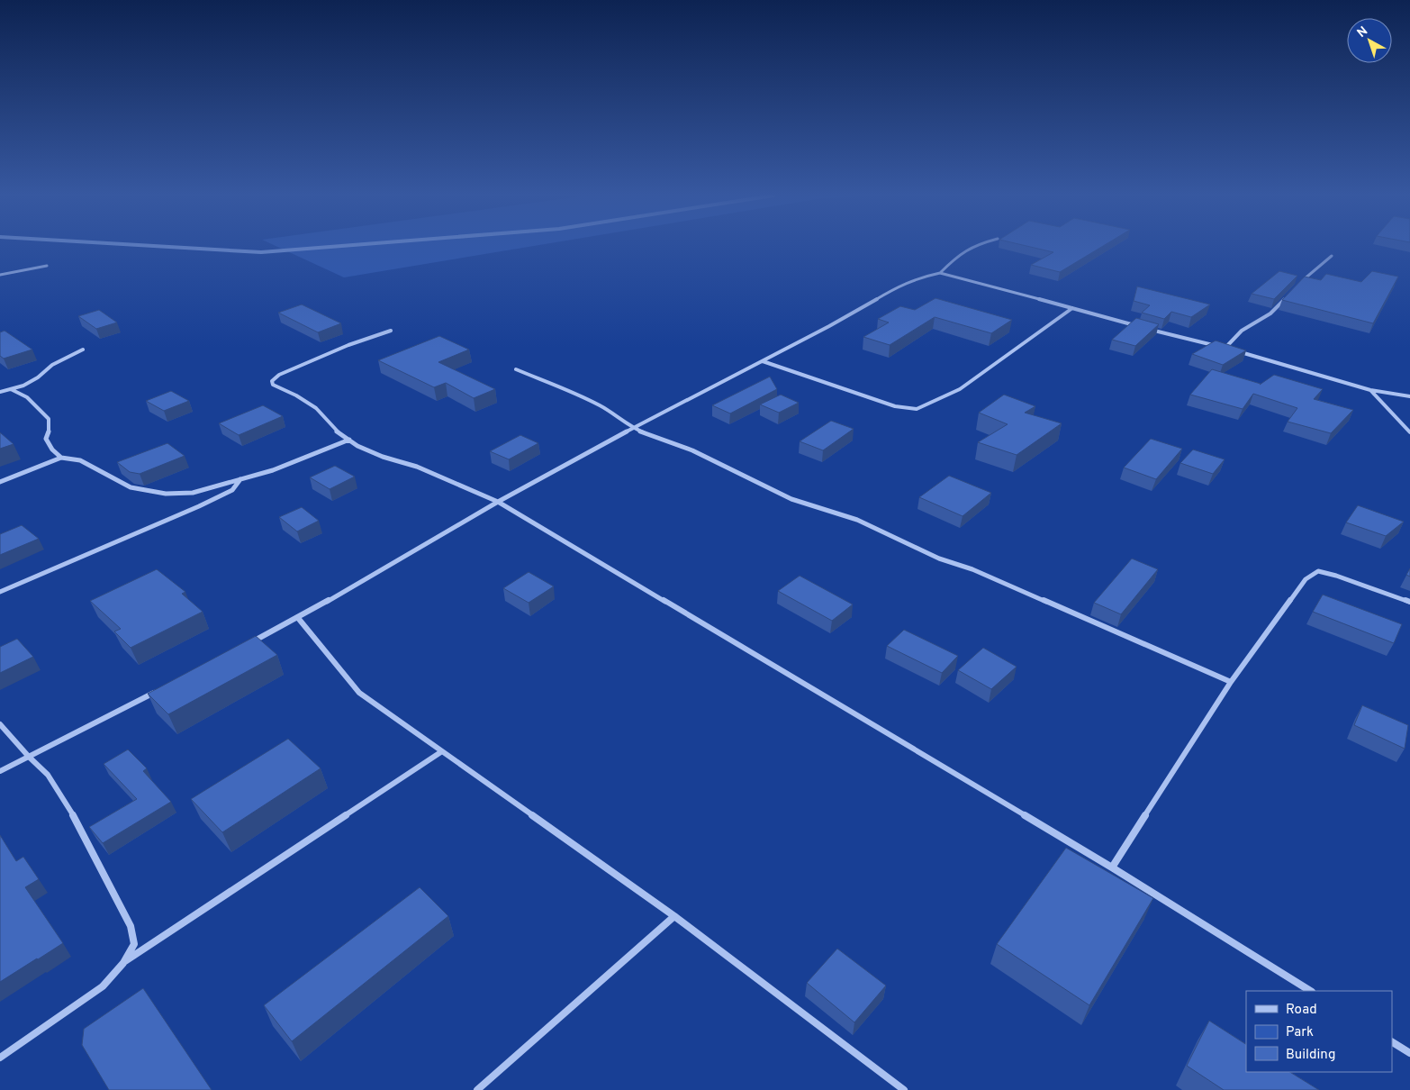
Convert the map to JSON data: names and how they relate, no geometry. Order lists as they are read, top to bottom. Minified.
{"legend":["Road","Park","Building"],"north":"top left"}
